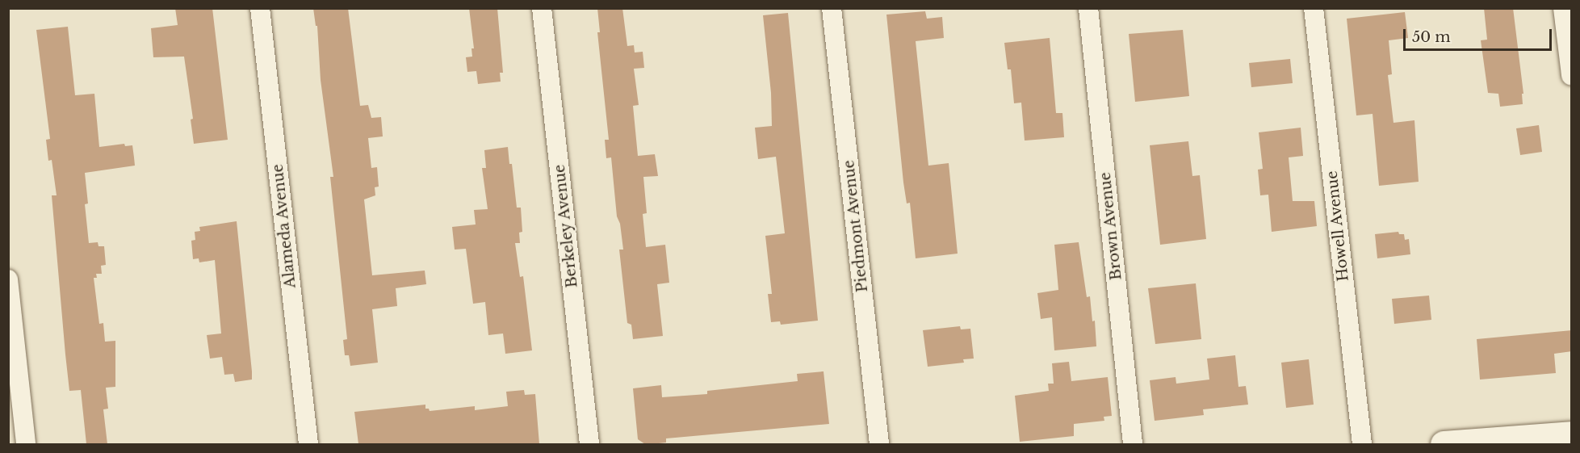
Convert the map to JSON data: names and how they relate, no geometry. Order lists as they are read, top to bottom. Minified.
{"streets":{"street":["Alameda Avenue","Berkeley Avenue","Piedmont Avenue","Brown Avenue","Howell Avenue"]},"scale_bar":"50 m"}
